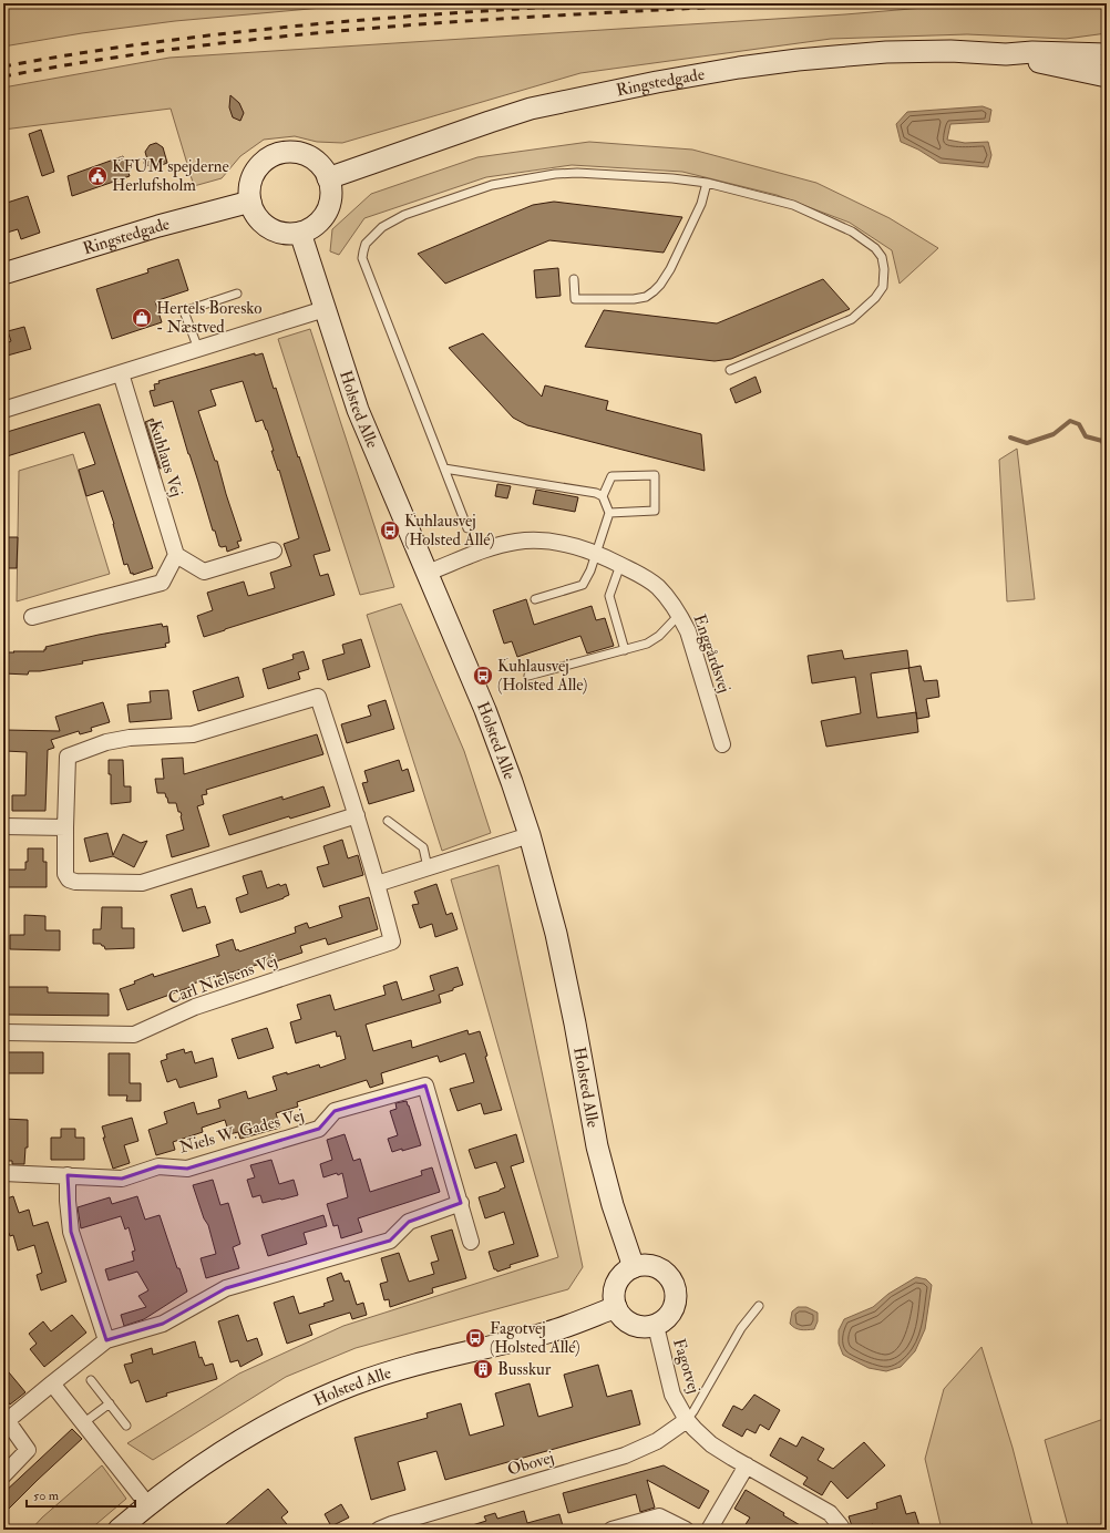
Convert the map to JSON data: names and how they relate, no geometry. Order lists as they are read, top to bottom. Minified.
{"streets":{"street":["Ringstedgade","Holsted Alle","Kuhlaus Vej","Enggårdsvej","Carl Nielsens Vej","Niels W. Gades Vej","Fagotvej","Obovej"]},"crossings":[["Ringstedgade","Holsted Alle"],["Holsted Alle","Enggårdsvej"],["Holsted Alle","Fagotvej"],["Fagotvej","Obovej"]],"places":{"public building":["KFUM spejderne Herlufsholm"],"shop":["Hertels Boresko - Næstved"],"bus stop":["Kuhlausvej (Holsted Allé)","Kuhlausvej (Holsted Alle)","Fagotvej (Holsted Allé)"],"building":["Busskur"]},"scale_bar":"50 m"}
